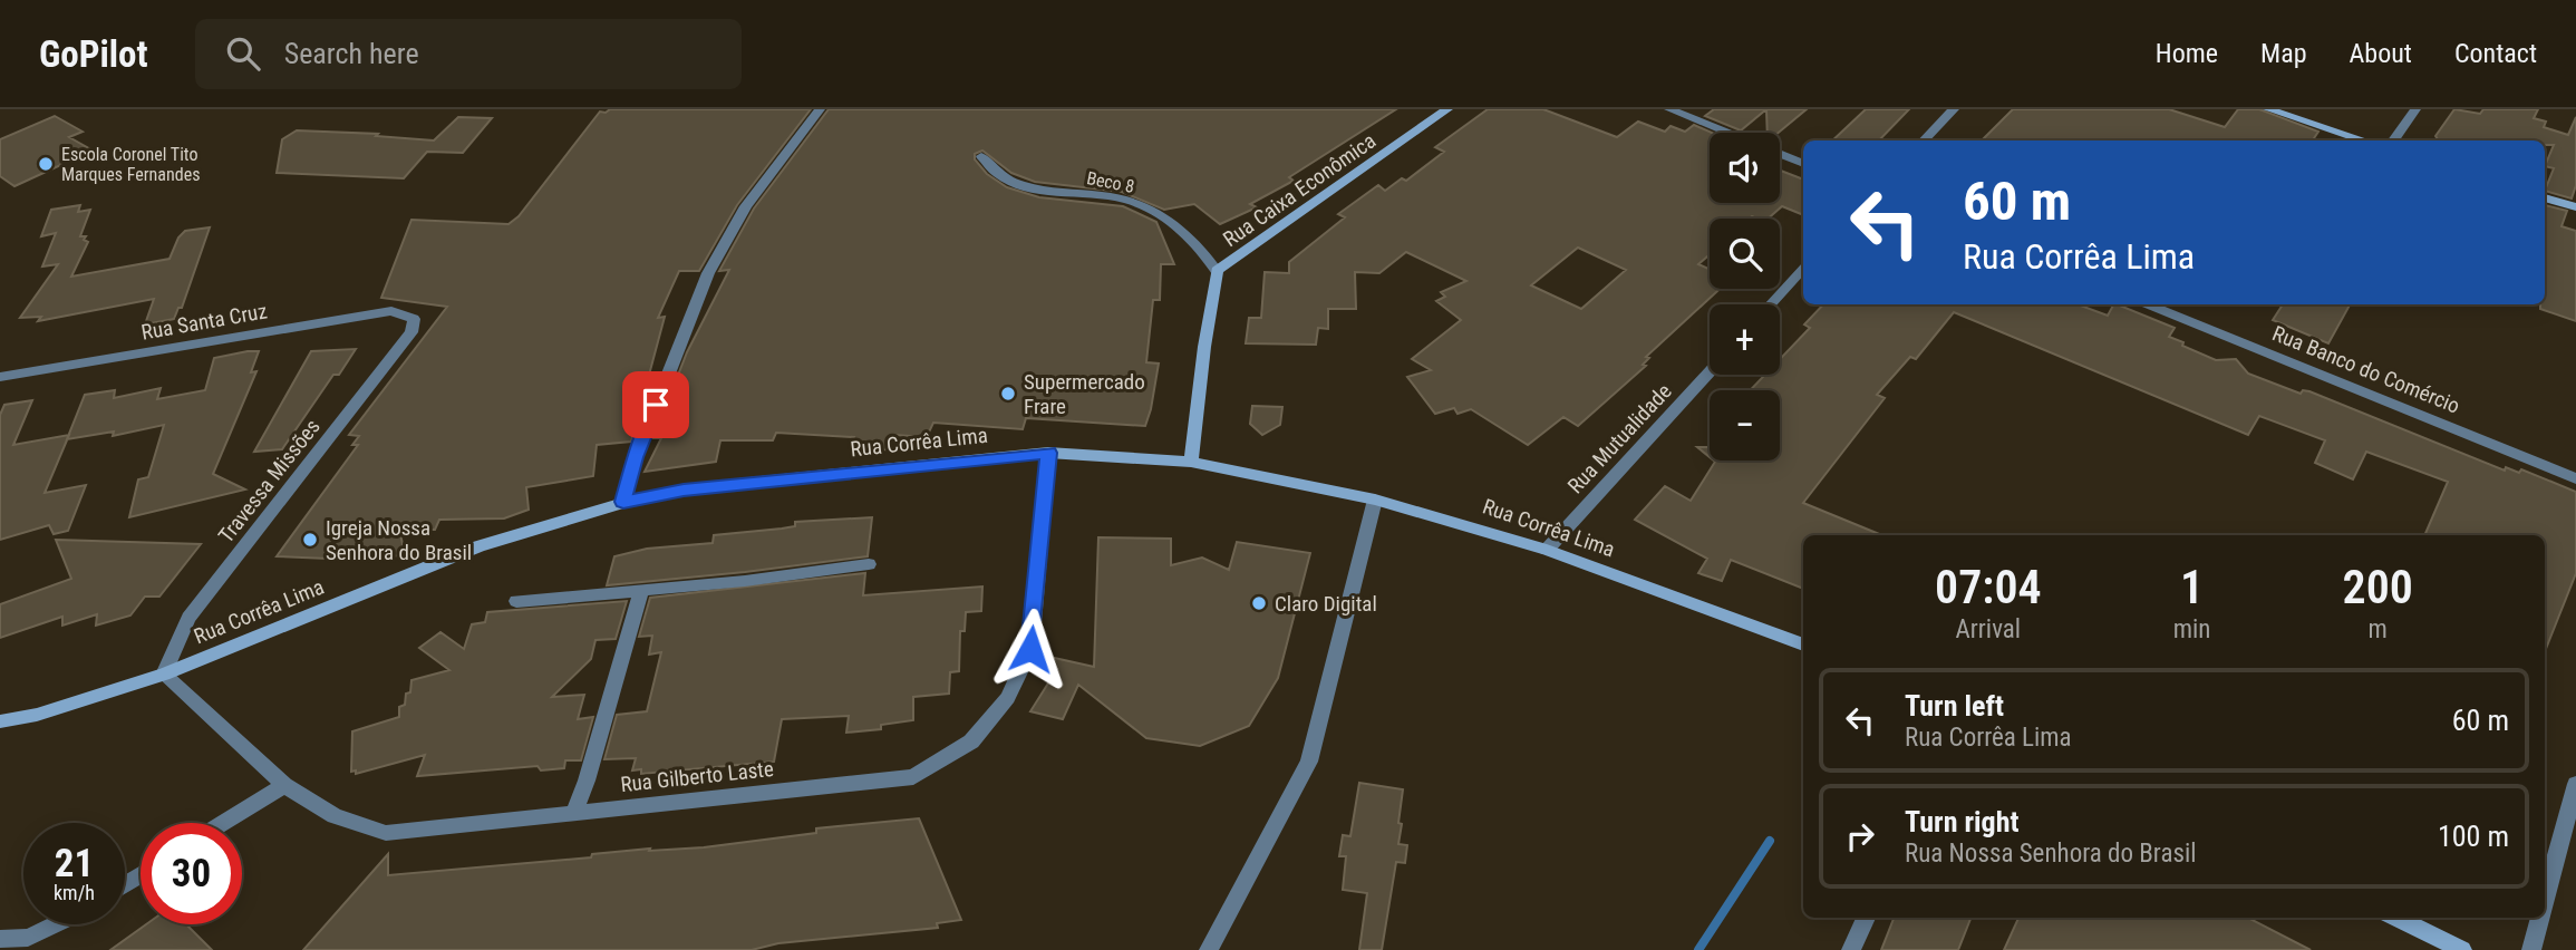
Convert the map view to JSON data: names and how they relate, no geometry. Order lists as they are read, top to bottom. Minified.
{"streets":{"street":["Beco 8","Rua Caixa Econômica","Rua Santa Cruz","Rua Banco do Comércio","Rua Mutualidade","Rua Corrêa Lima","Travessa Missões","Rua Gilberto Laste"]},"crossings":[["Beco 8","Rua Caixa Econômica"],["Rua Caixa Econômica","Rua Corrêa Lima"],["Rua Santa Cruz","Travessa Missões"],["Rua Mutualidade","Rua Corrêa Lima"],["Rua Corrêa Lima","Travessa Missões"],["Rua Corrêa Lima","Rua Gilberto Laste"],["Travessa Missões","Rua Gilberto Laste"]],"places":["Escola Coronel Tito Marques Fernandes","Supermercado Frare","Igreja Nossa Senhora do Brasil","Claro Digital"],"page":{"header":"GoPilot","search":"Search here","nav":["Home","Map","About","Contact"],"map_buttons":["+","−"],"turn":["60 m","Rua Corrêa Lima"],"eta":["07:04","Arrival","1","min","200","m"],"list":[{"name":"Turn left","note":"Rua Corrêa Lima","value":"60 m"},{"name":"Turn right","note":"Rua Nossa Senhora do Brasil","value":"100 m"}],"speed":"21 km/h","limit":"30"}}
